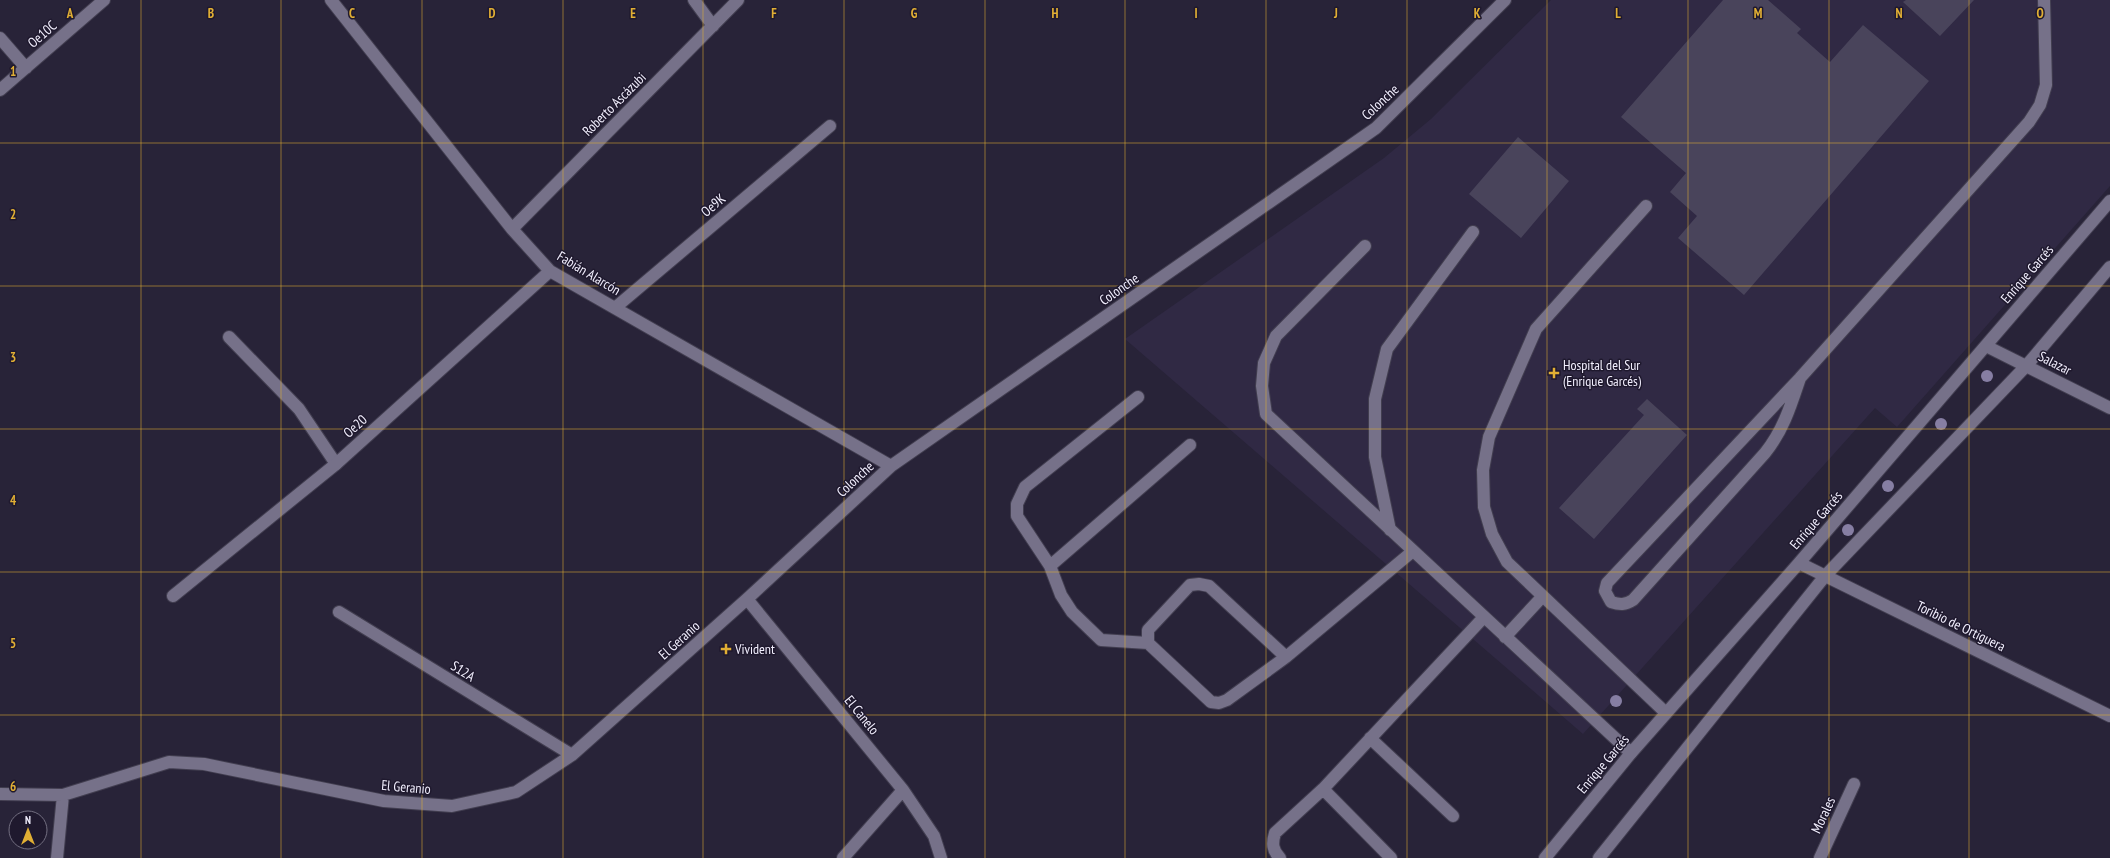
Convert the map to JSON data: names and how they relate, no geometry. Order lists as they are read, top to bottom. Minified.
{"streets":{"street":["Oe10C","Colonche","Roberto Ascázubi","Oe9K","Fabián Alarcón","Enrique Garcés","Salazar","Oe20","Toribio de Ortiguera","El Geranio","S12A","El Canelo","Morales"]},"crossings":[["Colonche","Fabián Alarcón"],["Colonche","El Geranio"],["Colonche","El Canelo"],["Roberto Ascázubi","Fabián Alarcón"],["Oe9K","Fabián Alarcón"],["Fabián Alarcón","Oe20"],["Enrique Garcés","Salazar"],["Enrique Garcés","Toribio de Ortiguera"],["El Geranio","S12A"],["El Geranio","El Canelo"]],"places":{"health":["Hospital del Sur (Enrique Garcés)","Vivident"]},"north":"top","grid":{"columns":["A","B","C","D","E","F","G","H","I","J","K","L","M","N","O"],"rows":["1","2","3","4","5","6"]}}
